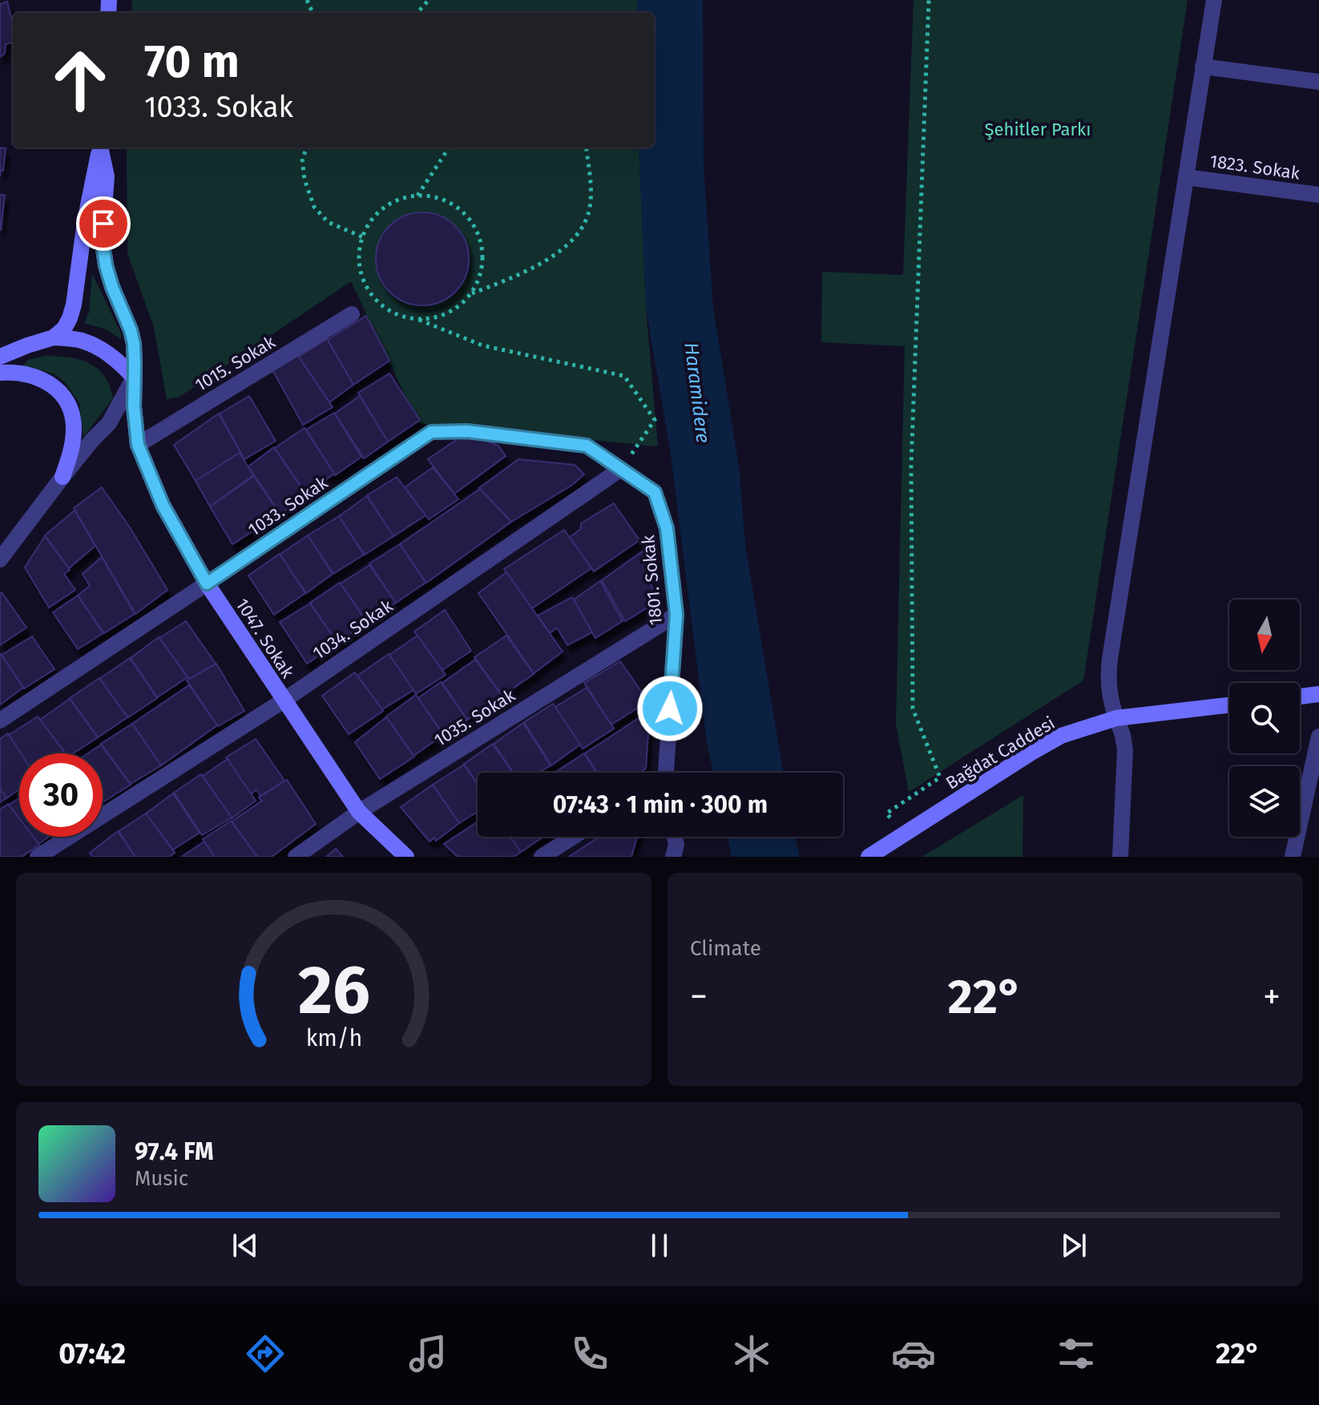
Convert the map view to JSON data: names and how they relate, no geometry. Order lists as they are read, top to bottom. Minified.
{"streets":{"main road":["1047. Sokak","Bağdat Caddesi"],"street":["1823. Sokak","1015. Sokak","1033. Sokak","1801. Sokak","1034. Sokak","1035. Sokak"]},"crossings":[["1015. Sokak","1047. Sokak"],["1033. Sokak","1801. Sokak"],["1033. Sokak","1034. Sokak"],["1033. Sokak","1047. Sokak"],["1801. Sokak","1034. Sokak"],["1801. Sokak","1035. Sokak"],["1034. Sokak","1047. Sokak"],["1047. Sokak","1035. Sokak"]],"water":["Haramidere"],"parks":["Şehitler Parkı"],"north":"bottom","page":{"turn":["70 m","1033. Sokak"],"limit":"30","trip":"07:43 · 1 min · 300 m","tile":"Climate","heat":["−","22°","+"],"song":["97.4 FM","Music"],"tabs":["07:42","22°"],"gauge":["26","km/h"]}}
